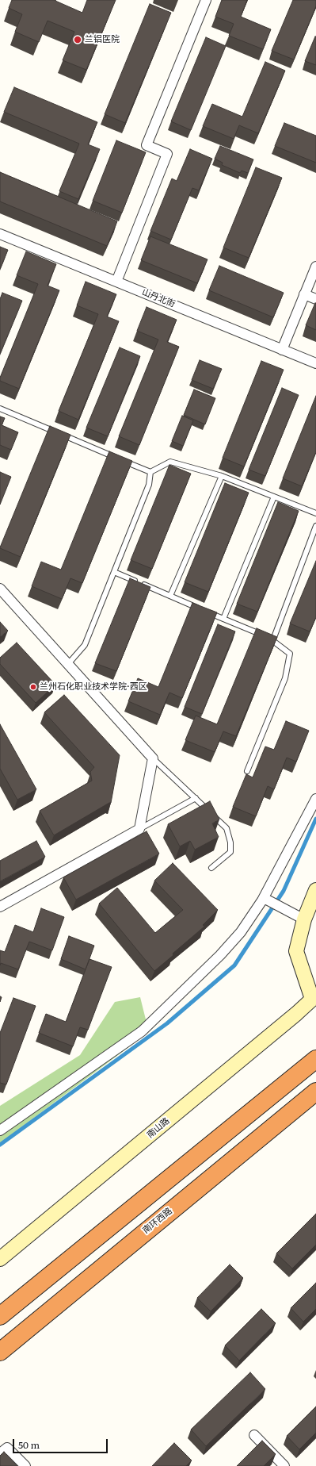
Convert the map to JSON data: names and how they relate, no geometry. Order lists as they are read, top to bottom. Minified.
{"streets":{"highway":["南环西路"],"street":["山丹北街","南山路"]},"places":["兰铝医院","兰州石化职业技术学院·西区"],"scale_bar":"50 m"}
